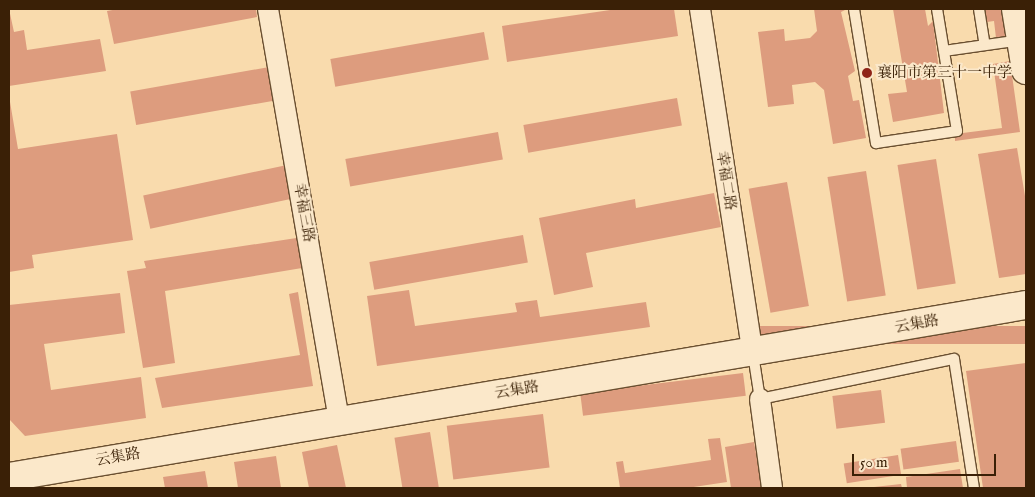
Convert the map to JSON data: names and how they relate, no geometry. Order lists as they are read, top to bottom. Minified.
{"streets":{"street":["幸福二路","幸福三路","云集路"]},"crossings":[["幸福二路","云集路"],["幸福三路","云集路"]],"places":["襄阳市第三十一中学"],"scale_bar":"50 m"}
